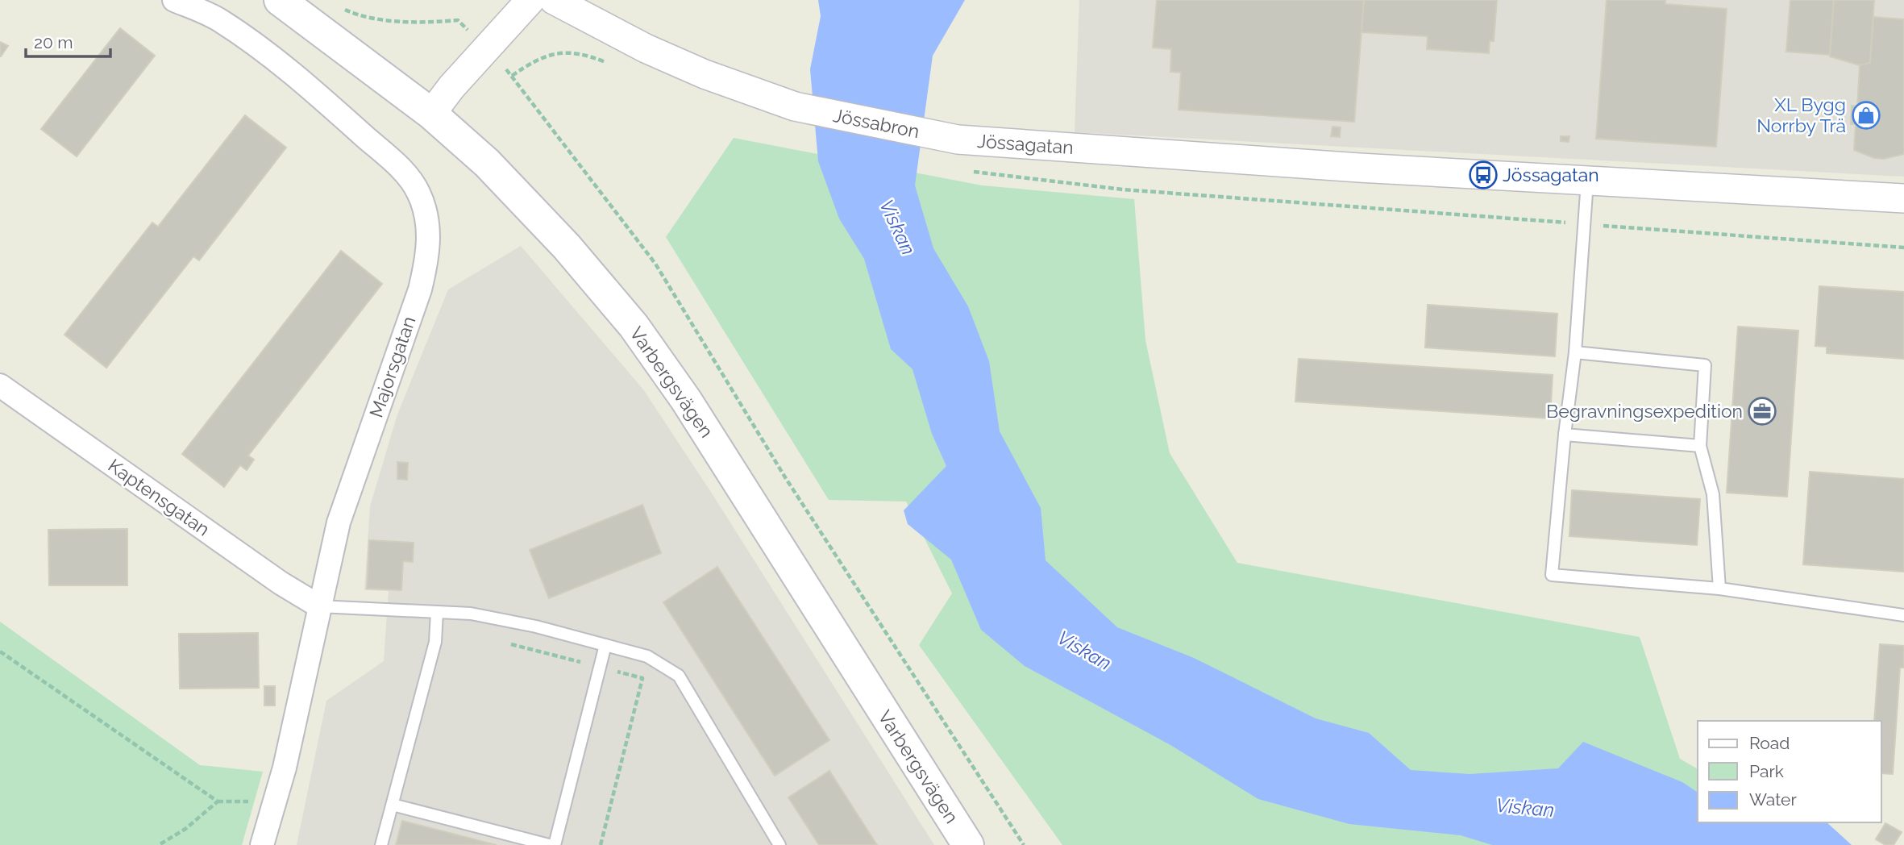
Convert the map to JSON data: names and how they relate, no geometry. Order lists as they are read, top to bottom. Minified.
{"streets":{"main road":["Varbergsvägen"],"street":["Jössabron","Jössagatan","Majorsgatan","Kaptensgatan"]},"crossings":[["Jössabron","Jössagatan"],["Majorsgatan","Kaptensgatan"]],"water":["Viskan"],"places":{"shop":["XL Bygg Norrby Trä"],"bus stop":["Jössagatan"],"office":["Begravningsexpedition"]},"legend":["Road","Park","Water"],"scale_bar":"20 m"}
